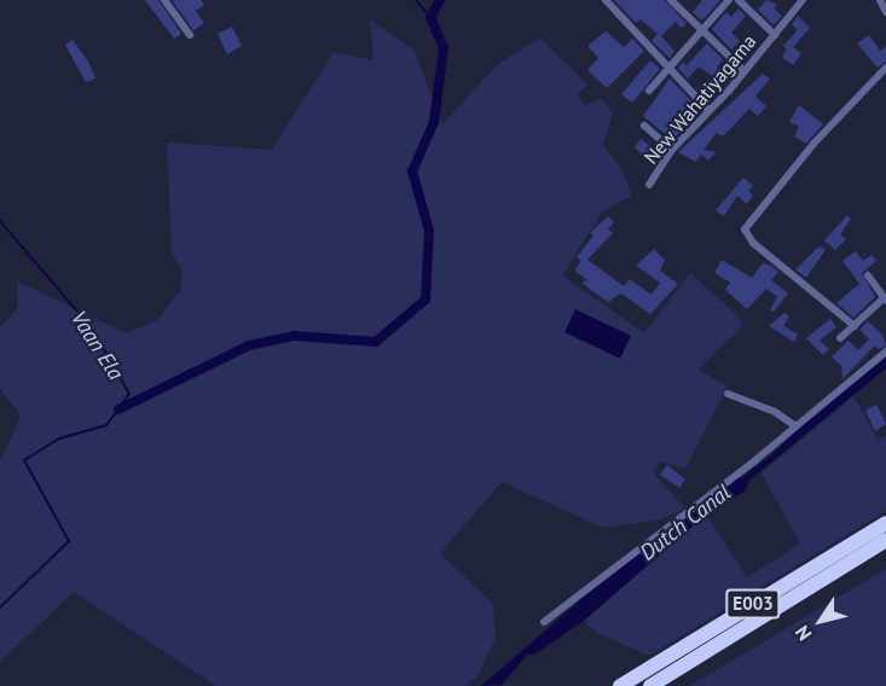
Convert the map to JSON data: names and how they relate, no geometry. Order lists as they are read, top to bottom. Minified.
{"streets":{"highway":["E003"],"street":["New Wahatiyagama"]},"water":["Vaan Ela","Dutch Canal"],"north":"bottom left"}
